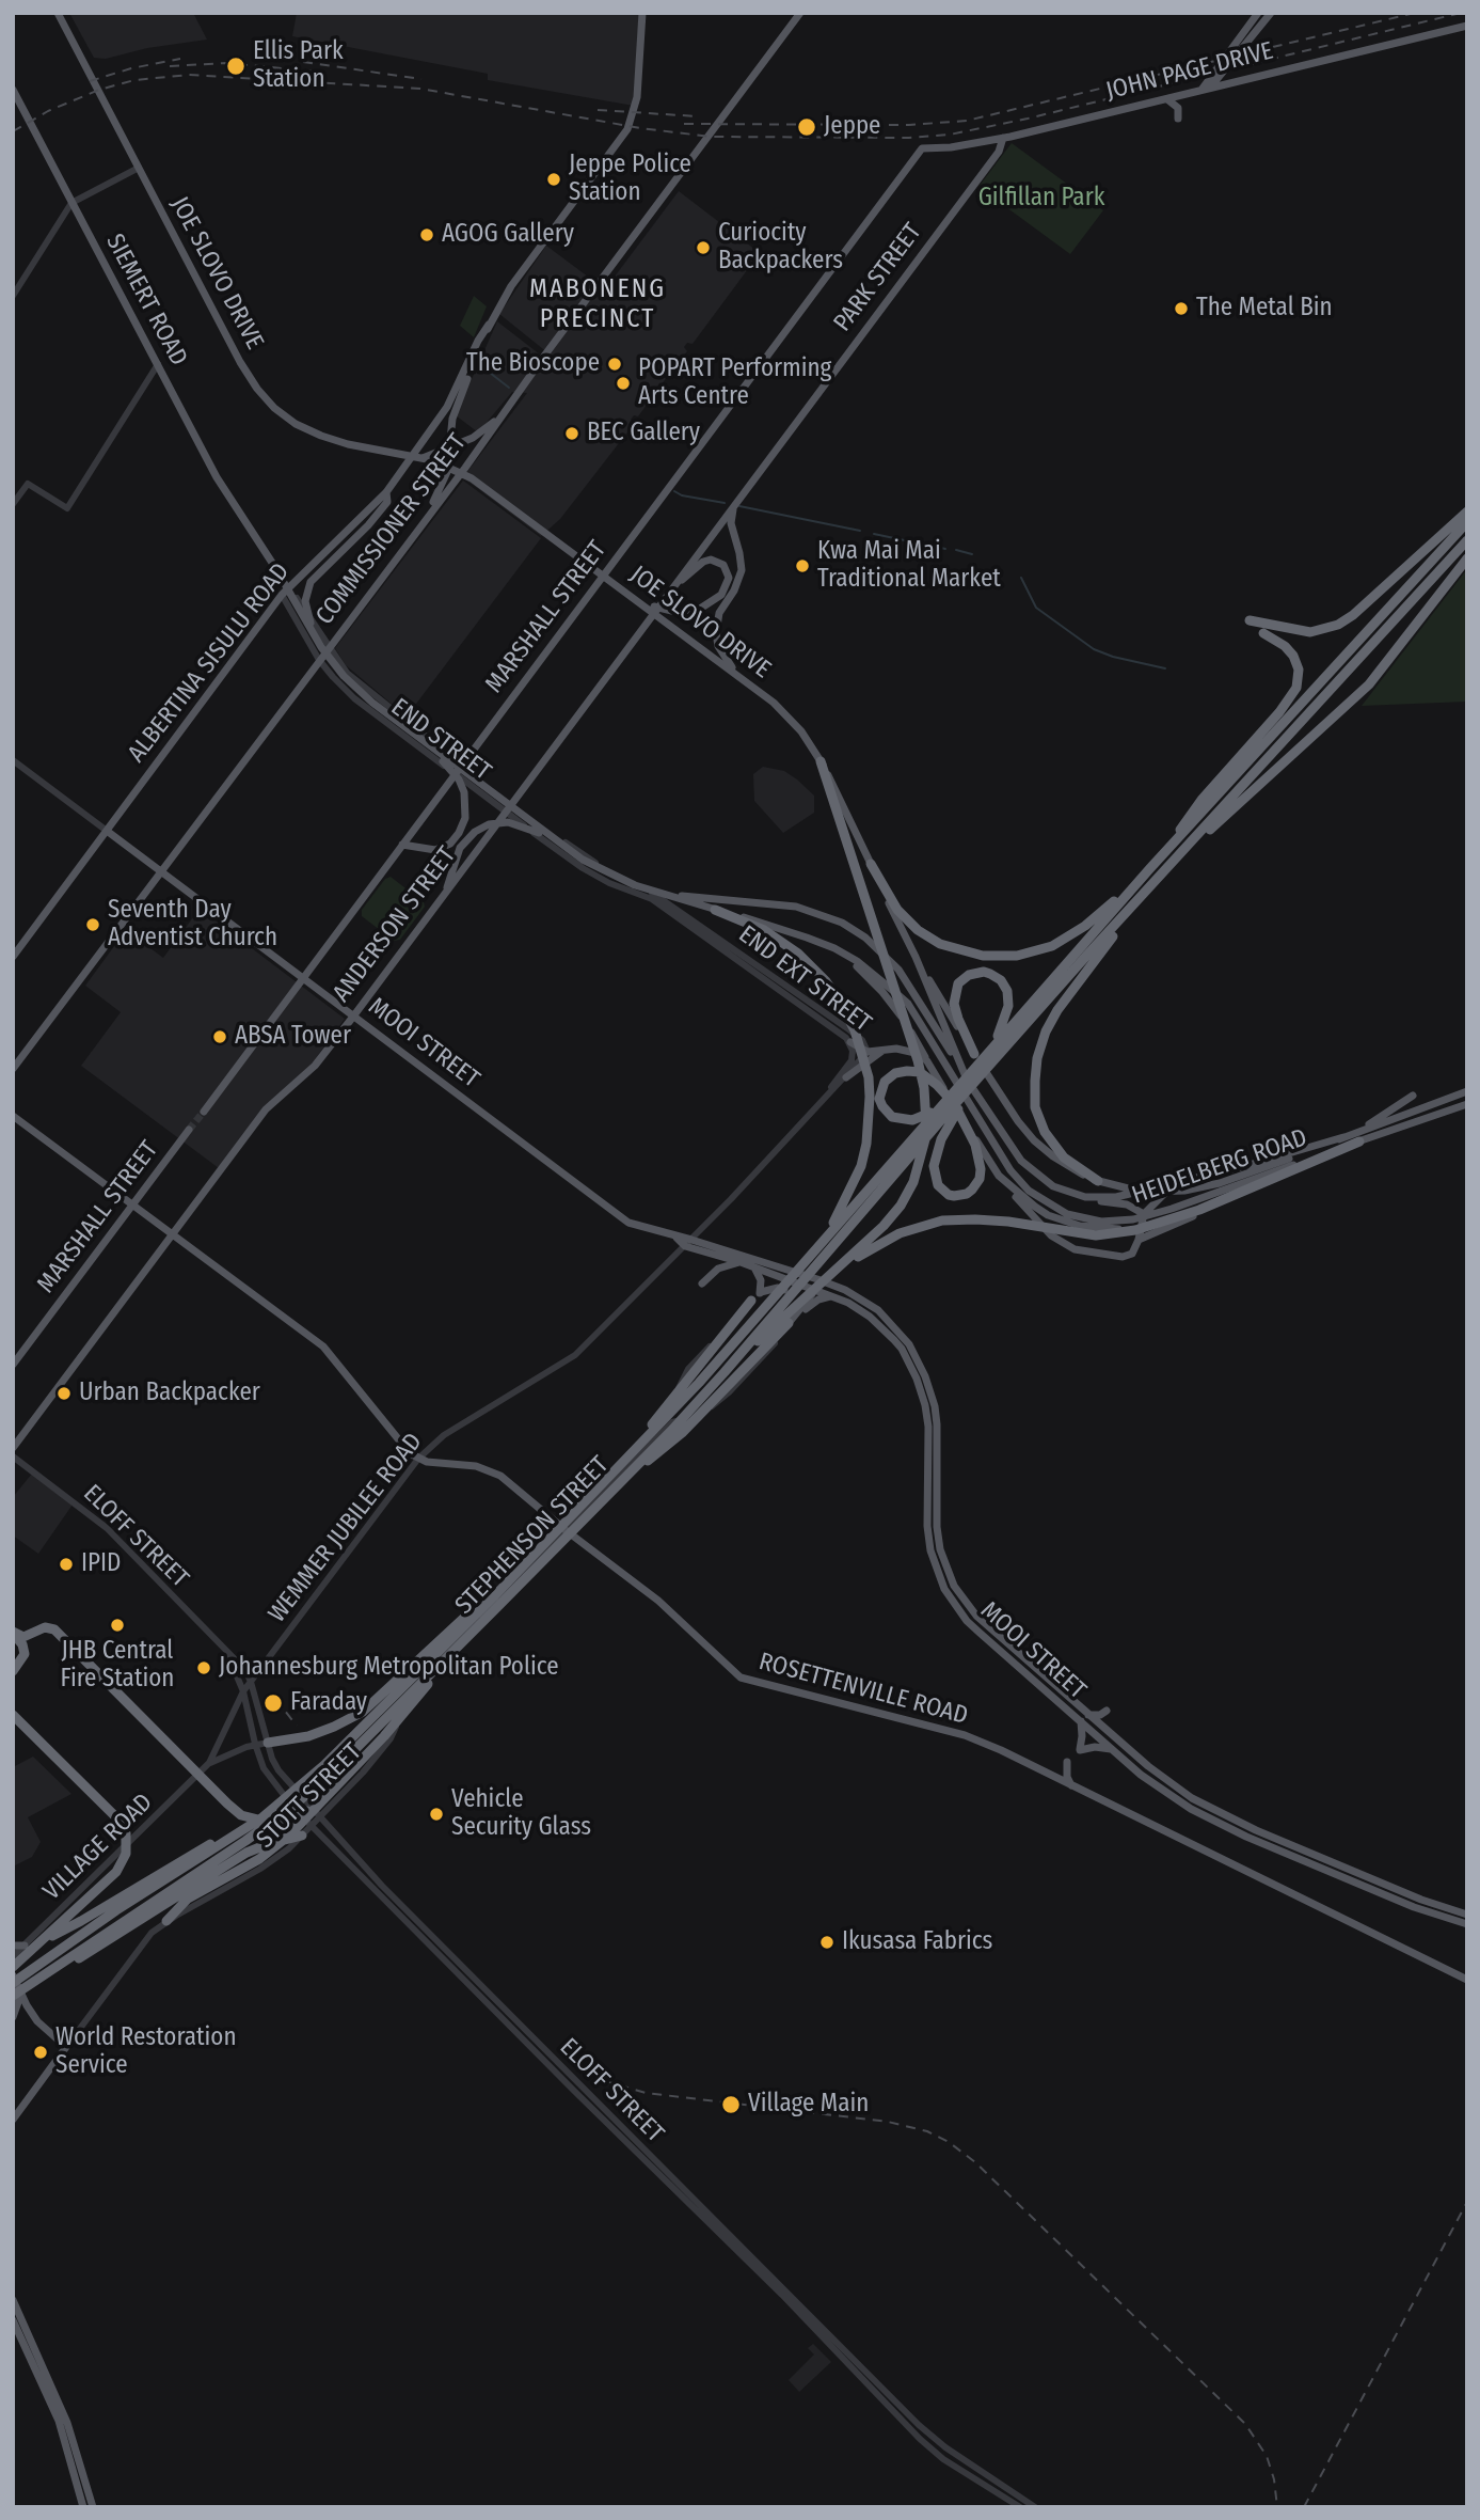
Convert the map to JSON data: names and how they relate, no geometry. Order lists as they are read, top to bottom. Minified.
{"streets":{"main road":["JOHN PAGE DRIVE","JOE SLOVO DRIVE","PARK STREET","SIEMERT ROAD","COMMISSIONER STREET","MARSHALL STREET","ALBERTINA SISULU ROAD","ANDERSON STREET","MOOI STREET","HEIDELBERG ROAD","STEPHENSON STREET","ROSETTENVILLE ROAD"],"street":["END STREET","END EXT STREET","WEMMER JUBILEE ROAD","ELOFF STREET","STOTT STREET","VILLAGE ROAD"]},"crossings":[["JOHN PAGE DRIVE","PARK STREET"],["JOHN PAGE DRIVE","MARSHALL STREET"],["JOE SLOVO DRIVE","HEIDELBERG ROAD"],["PARK STREET","ANDERSON STREET"],["SIEMERT ROAD","COMMISSIONER STREET"],["SIEMERT ROAD","END STREET"],["COMMISSIONER STREET","ALBERTINA SISULU ROAD"],["COMMISSIONER STREET","END STREET"],["COMMISSIONER STREET","MOOI STREET"],["MARSHALL STREET","END STREET"],["MARSHALL STREET","MOOI STREET"],["ALBERTINA SISULU ROAD","END STREET"],["ALBERTINA SISULU ROAD","MOOI STREET"],["END STREET","ANDERSON STREET"],["END STREET","END EXT STREET"],["ANDERSON STREET","MOOI STREET"],["MOOI STREET","WEMMER JUBILEE ROAD"],["MOOI STREET","STEPHENSON STREET"],["WEMMER JUBILEE ROAD","ELOFF STREET"],["WEMMER JUBILEE ROAD","ROSETTENVILLE ROAD"],["WEMMER JUBILEE ROAD","VILLAGE ROAD"],["STEPHENSON STREET","ROSETTENVILLE ROAD"],["STEPHENSON STREET","STOTT STREET"],["ELOFF STREET","STOTT STREET"]],"districts":["MABONENG PRECINCT"],"parks":["Gilfillan Park"],"places":["Ellis Park Station","Jeppe","Jeppe Police Station","AGOG Gallery","Curiocity Backpackers","The Metal Bin","The Bioscope","POPART Performing Arts Centre","BEC Gallery","Kwa Mai Mai Traditional Market","Seventh Day Adventist Church","ABSA Tower","Urban Backpacker","IPID","JHB Central Fire Station","Johannesburg Metropolitan Police","Faraday","Vehicle Security Glass","Ikusasa Fabrics","World Restoration Service","Village Main"]}
